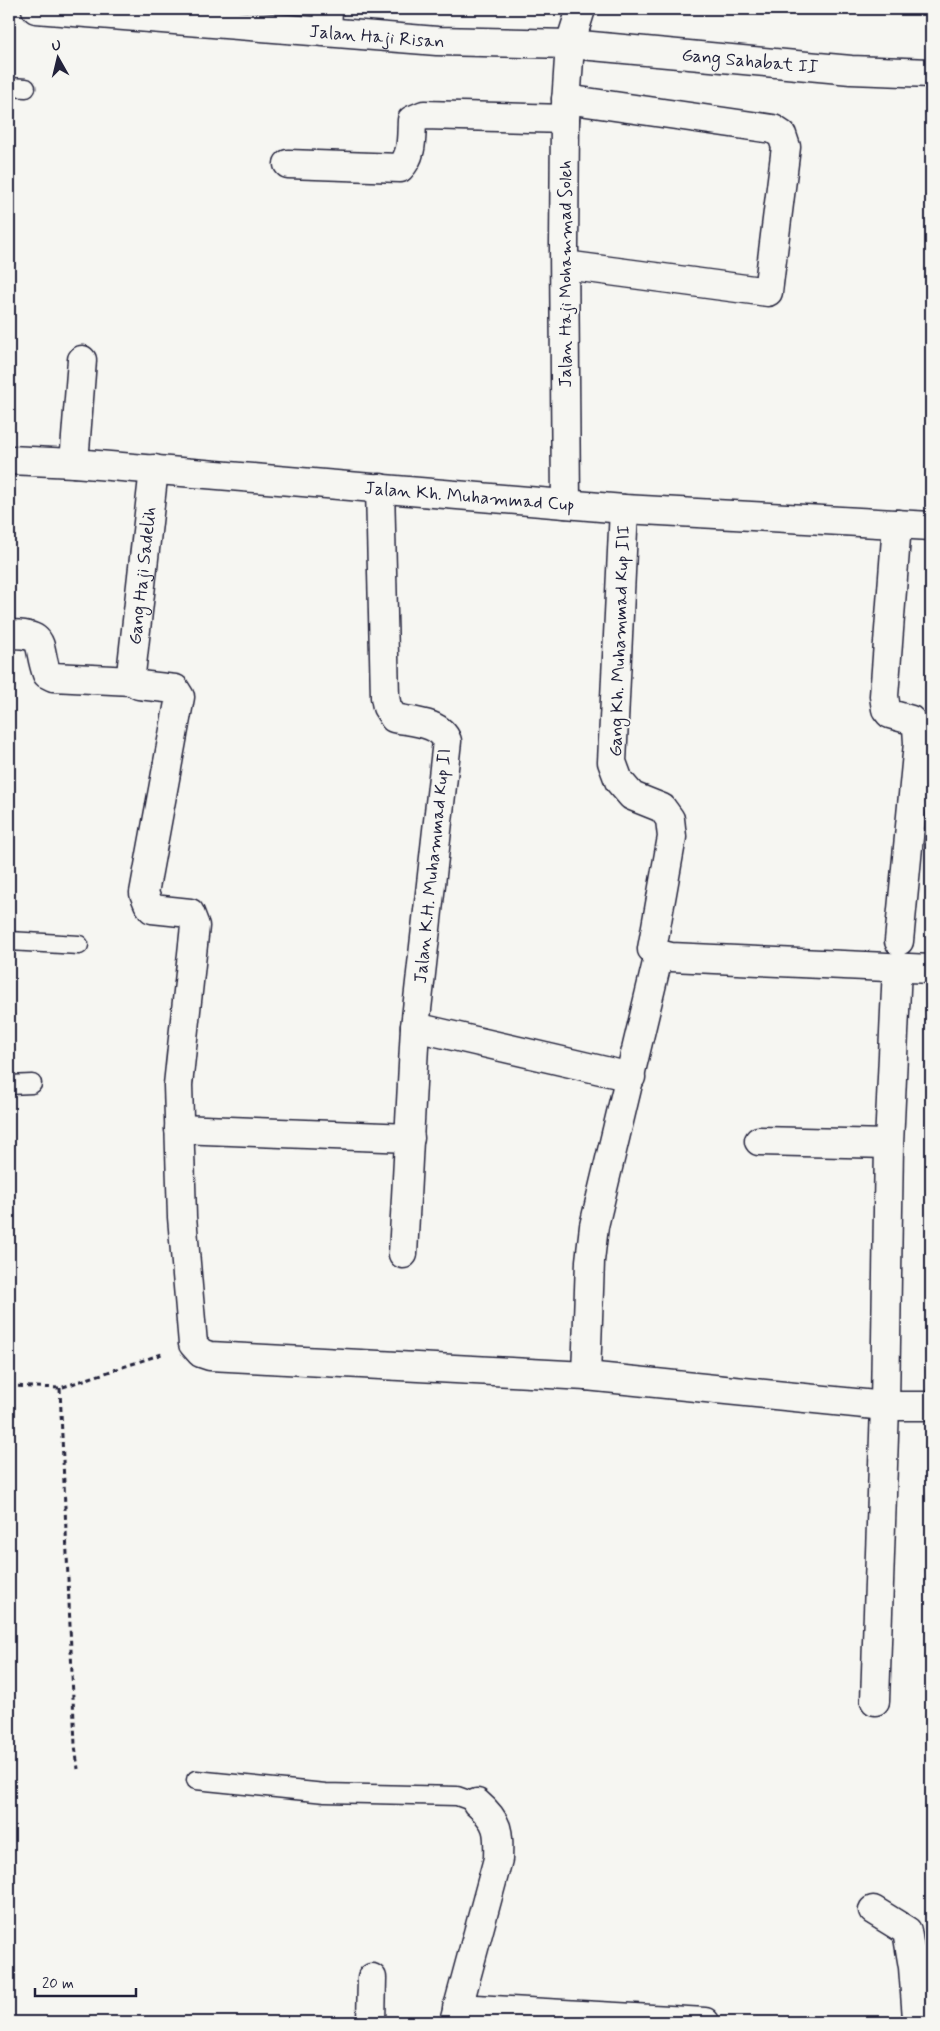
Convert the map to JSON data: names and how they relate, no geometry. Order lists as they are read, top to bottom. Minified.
{"streets":{"street":["Jalan Haji Risan","Gang Sahabat II","Jalan Haji Mohammad Soleh","Jalan Kh. Muhammad Cup","Gang Haji Sadelih","Gang Kh. Muhammad Kup III","Jalan K.H. Muhammad Kup II"]},"crossings":[["Jalan Haji Risan","Gang Sahabat II"],["Jalan Haji Risan","Jalan Haji Mohammad Soleh"],["Gang Sahabat II","Jalan Haji Mohammad Soleh"],["Jalan Haji Mohammad Soleh","Jalan Kh. Muhammad Cup"],["Jalan Kh. Muhammad Cup","Gang Haji Sadelih"],["Jalan Kh. Muhammad Cup","Gang Kh. Muhammad Kup III"],["Jalan Kh. Muhammad Cup","Jalan K.H. Muhammad Kup II"]],"scale_bar":"20 m","north":"top"}
